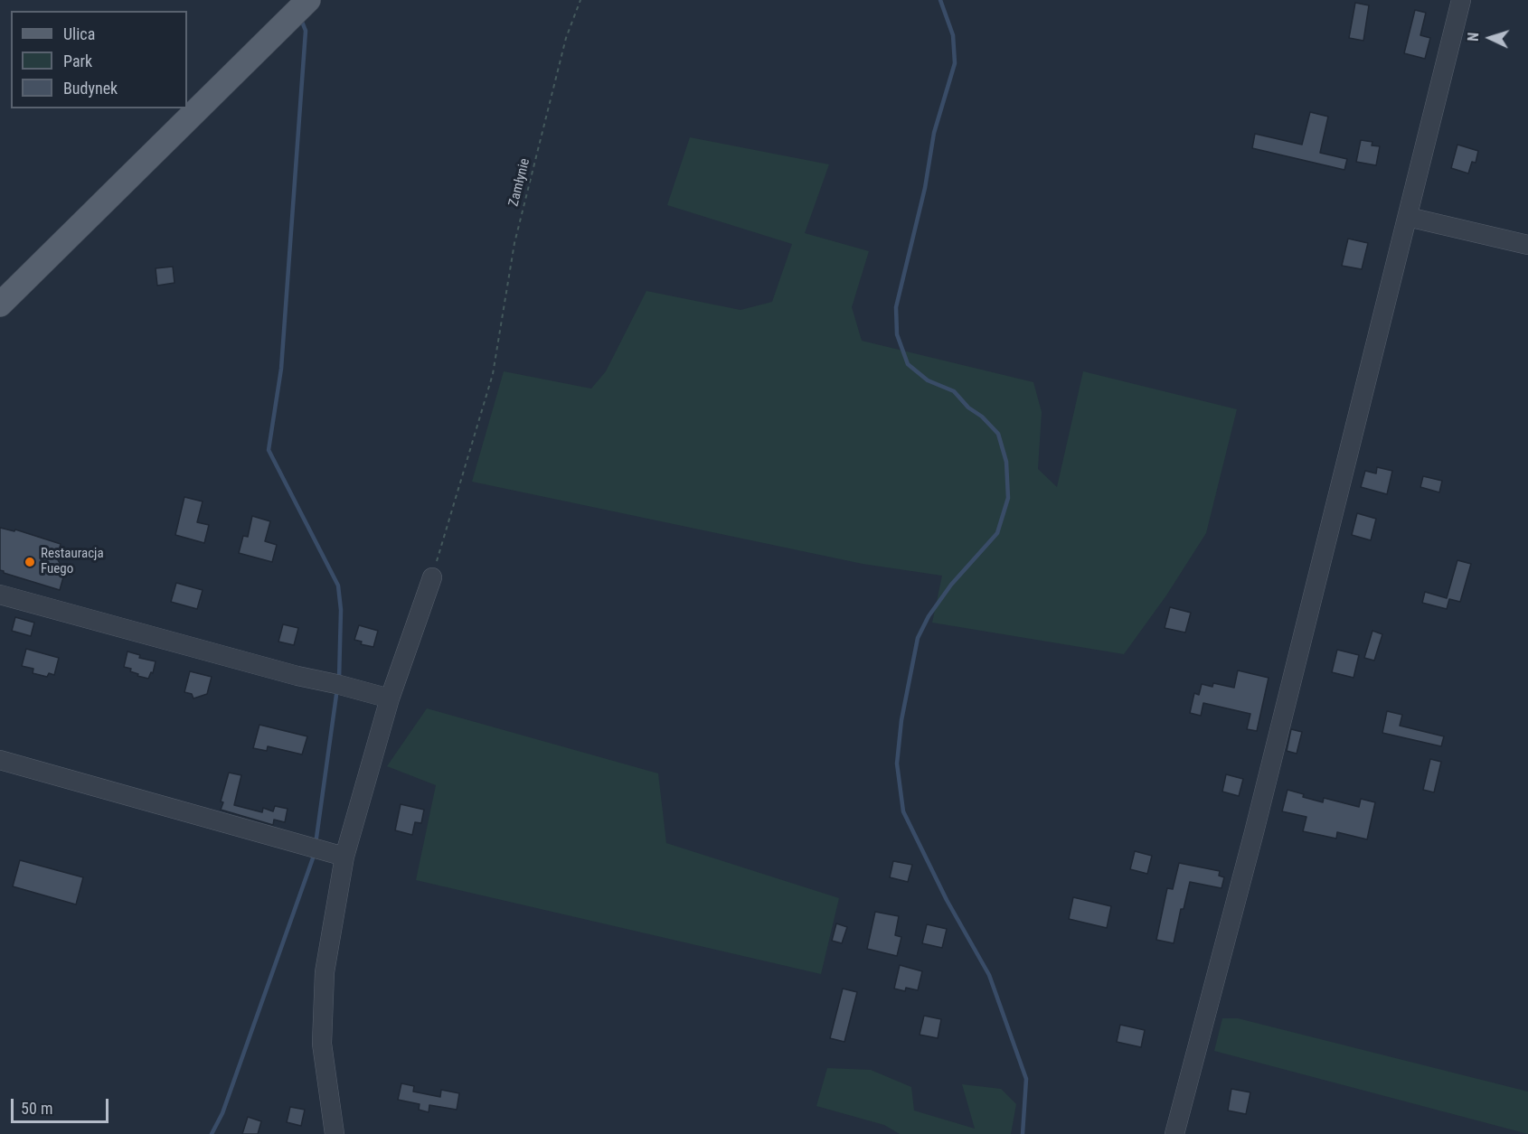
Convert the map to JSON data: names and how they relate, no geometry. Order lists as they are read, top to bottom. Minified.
{"streets":{"path":["Zamłynie"]},"places":["Restauracja Fuego"],"legend":["Ulica","Park","Budynek"],"scale_bar":"50 m","north":"left"}
